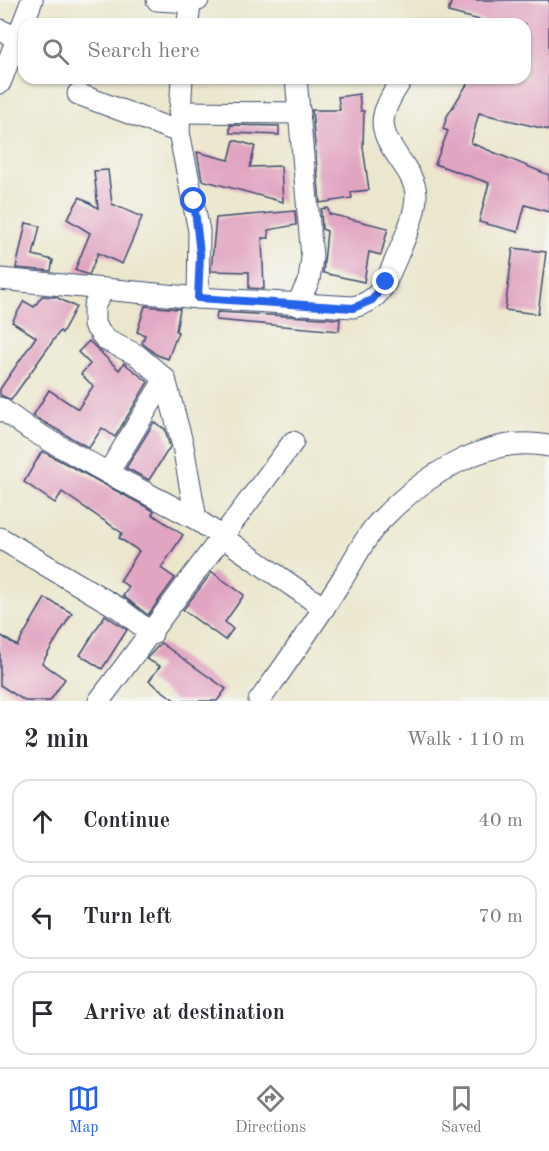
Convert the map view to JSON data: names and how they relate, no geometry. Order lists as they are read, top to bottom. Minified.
{"page":{"search":"Search here","heading":["2 min","Walk · 110 m"],"list":[["Continue","40 m"],["Turn left","70 m"],"Arrive at destination"],"nav":["Map","Directions","Saved"]}}
